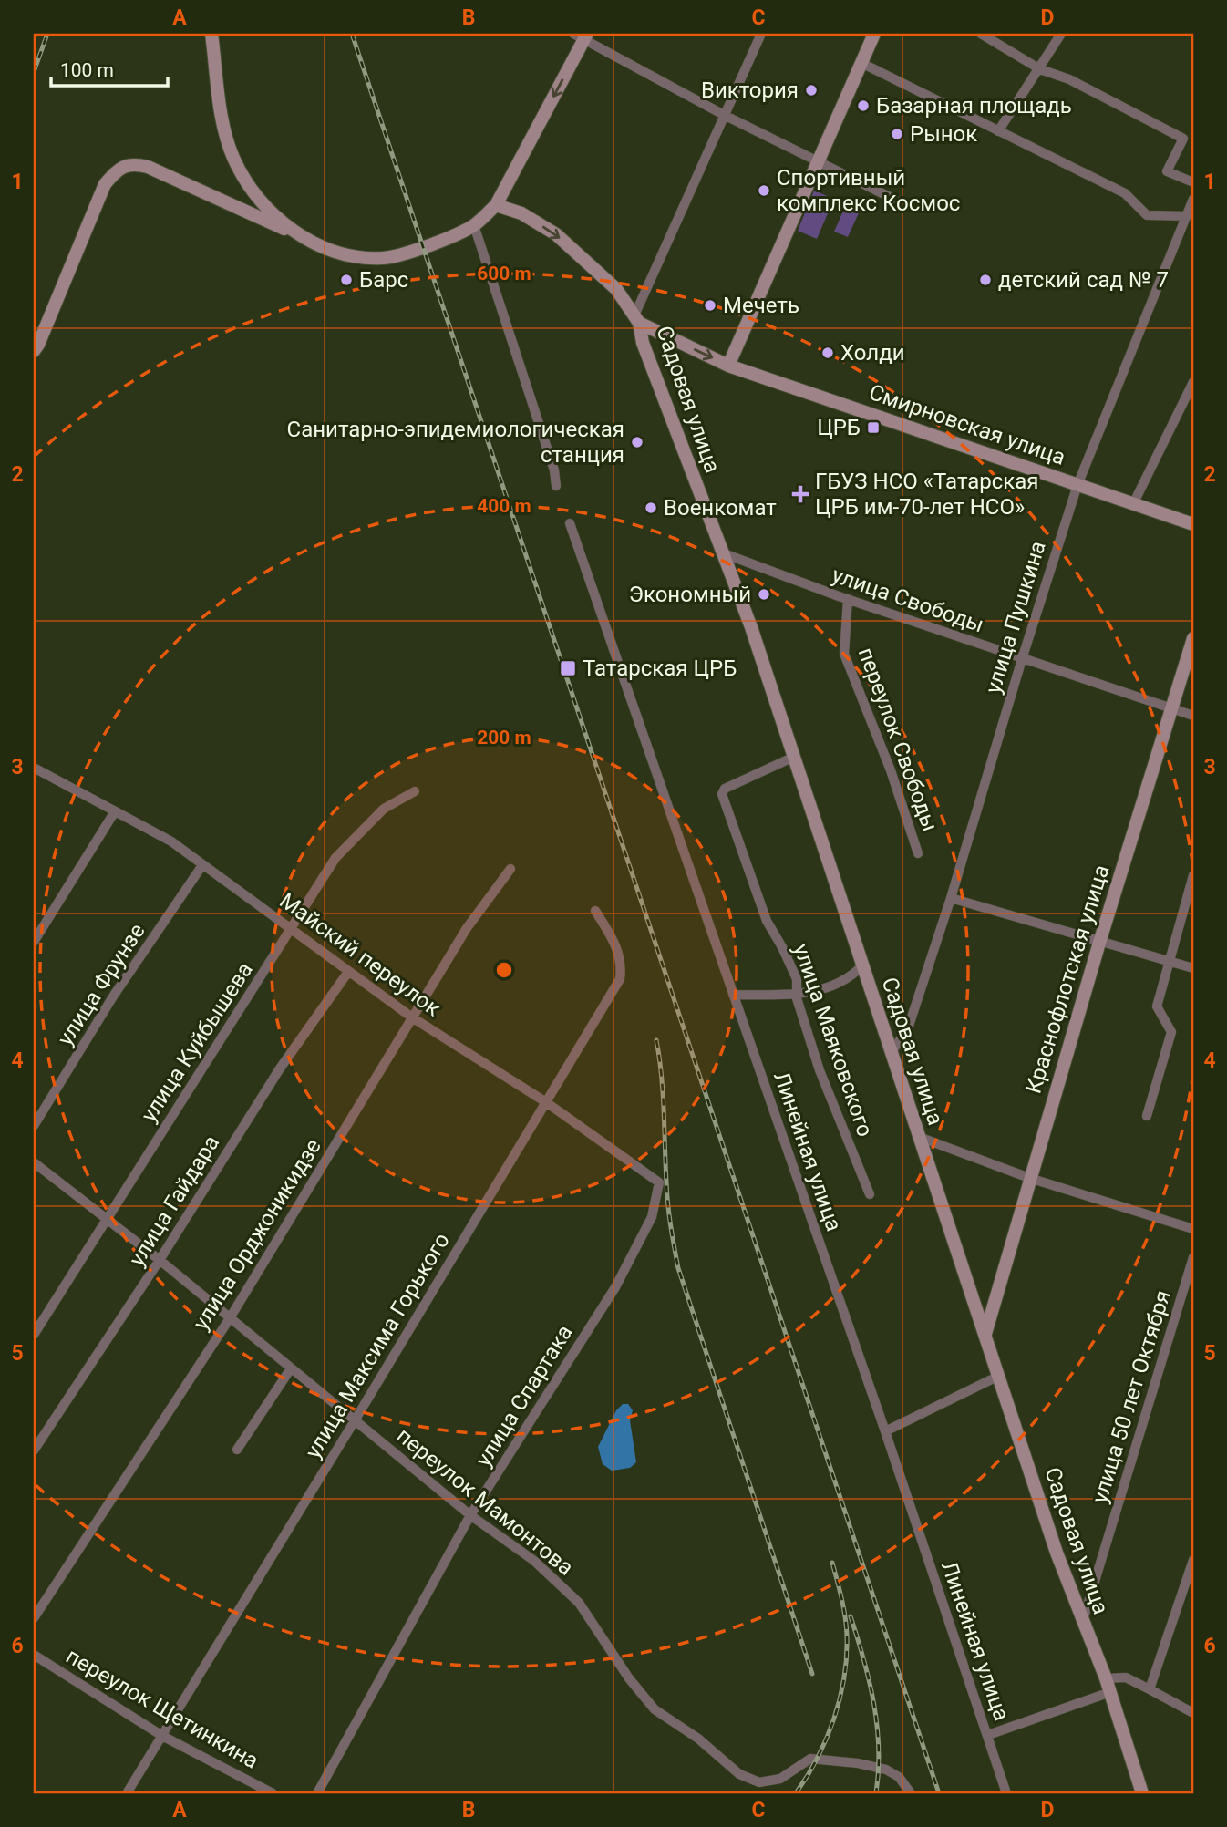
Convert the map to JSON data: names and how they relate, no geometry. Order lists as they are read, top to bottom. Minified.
{"streets":{"street":["Садовая улица","Смирновская улица","улица Свободы","улица Пушкина","переулок Свободы","Майский переулок","Краснофлотская улица","улица Фрунзе","улица Маяковского","улица Куйбышева","Линейная улица","улица Гайдара","улица Орджоникидзе","улица Максима Горького","улица Спартака","улица 50 лет Октября","переулок Мамонтова","переулок Щетинкина"]},"crossings":[["Садовая улица","Смирновская улица"],["Садовая улица","улица Свободы"],["Садовая улица","улица Пушкина"],["Садовая улица","Краснофлотская улица"],["Садовая улица","улица Маяковского"],["Садовая улица","улица 50 лет Октября"],["Смирновская улица","улица Пушкина"],["улица Свободы","улица Пушкина"],["улица Свободы","переулок Свободы"],["улица Свободы","Краснофлотская улица"],["Майский переулок","улица Фрунзе"],["Майский переулок","улица Куйбышева"],["Майский переулок","улица Гайдара"],["Майский переулок","улица Орджоникидзе"],["Майский переулок","улица Максима Горького"],["Майский переулок","улица Спартака"],["улица Куйбышева","переулок Мамонтова"],["улица Гайдара","переулок Мамонтова"],["улица Орджоникидзе","переулок Мамонтова"],["улица Максима Горького","переулок Мамонтова"],["улица Максима Горького","переулок Щетинкина"],["улица Спартака","переулок Мамонтова"]],"places":{"other":["Виктория","Базарная площадь","Рынок","Спортивный комплекс Космос","Барс","детский сад № 7","Мечеть","Холди","Санитарно-эпидемиологическая станция","Военкомат","Экономный"],"transit":["ЦРБ","Татарская ЦРБ"],"health":["ГБУЗ НСО «Татарская ЦРБ им-70-лет НСО»"]},"scale_bar":"100 m","grid":{"columns":["A","B","C","D"],"rows":["1","2","3","4","5","6"]},"rings":["600 m","400 m","200 m"]}
